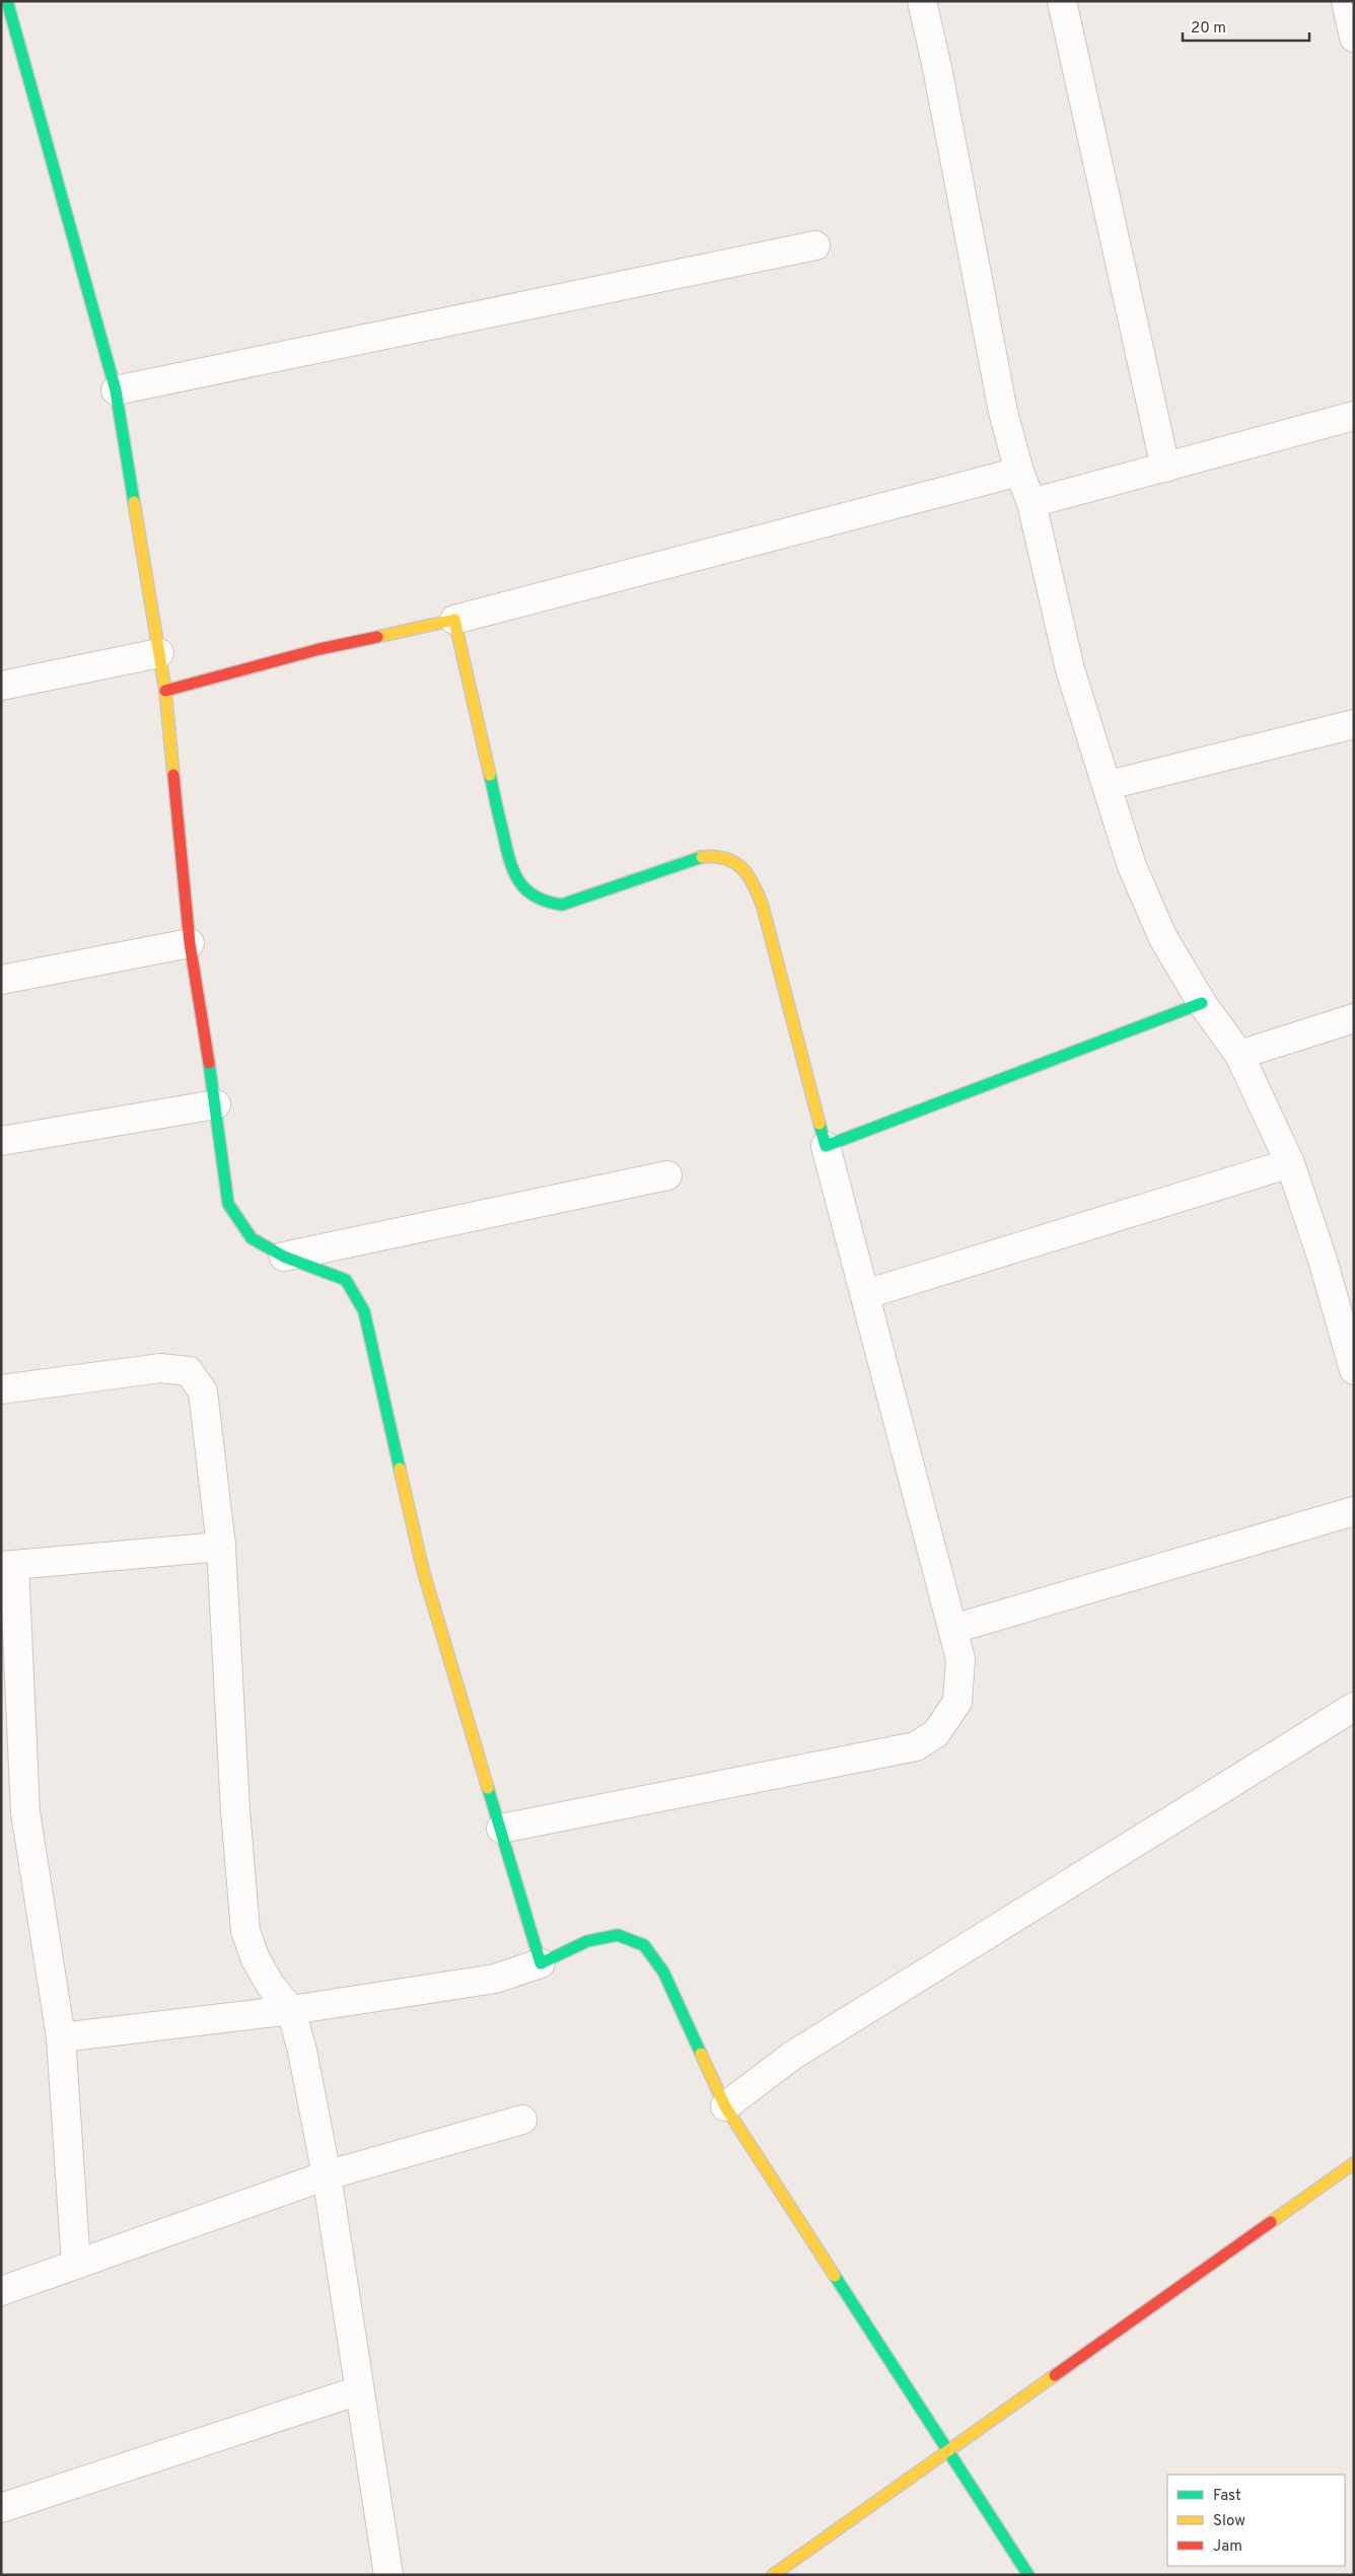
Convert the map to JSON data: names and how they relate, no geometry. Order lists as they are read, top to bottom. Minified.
{"legend":["Fast","Slow","Jam"],"scale_bar":"20 m"}
